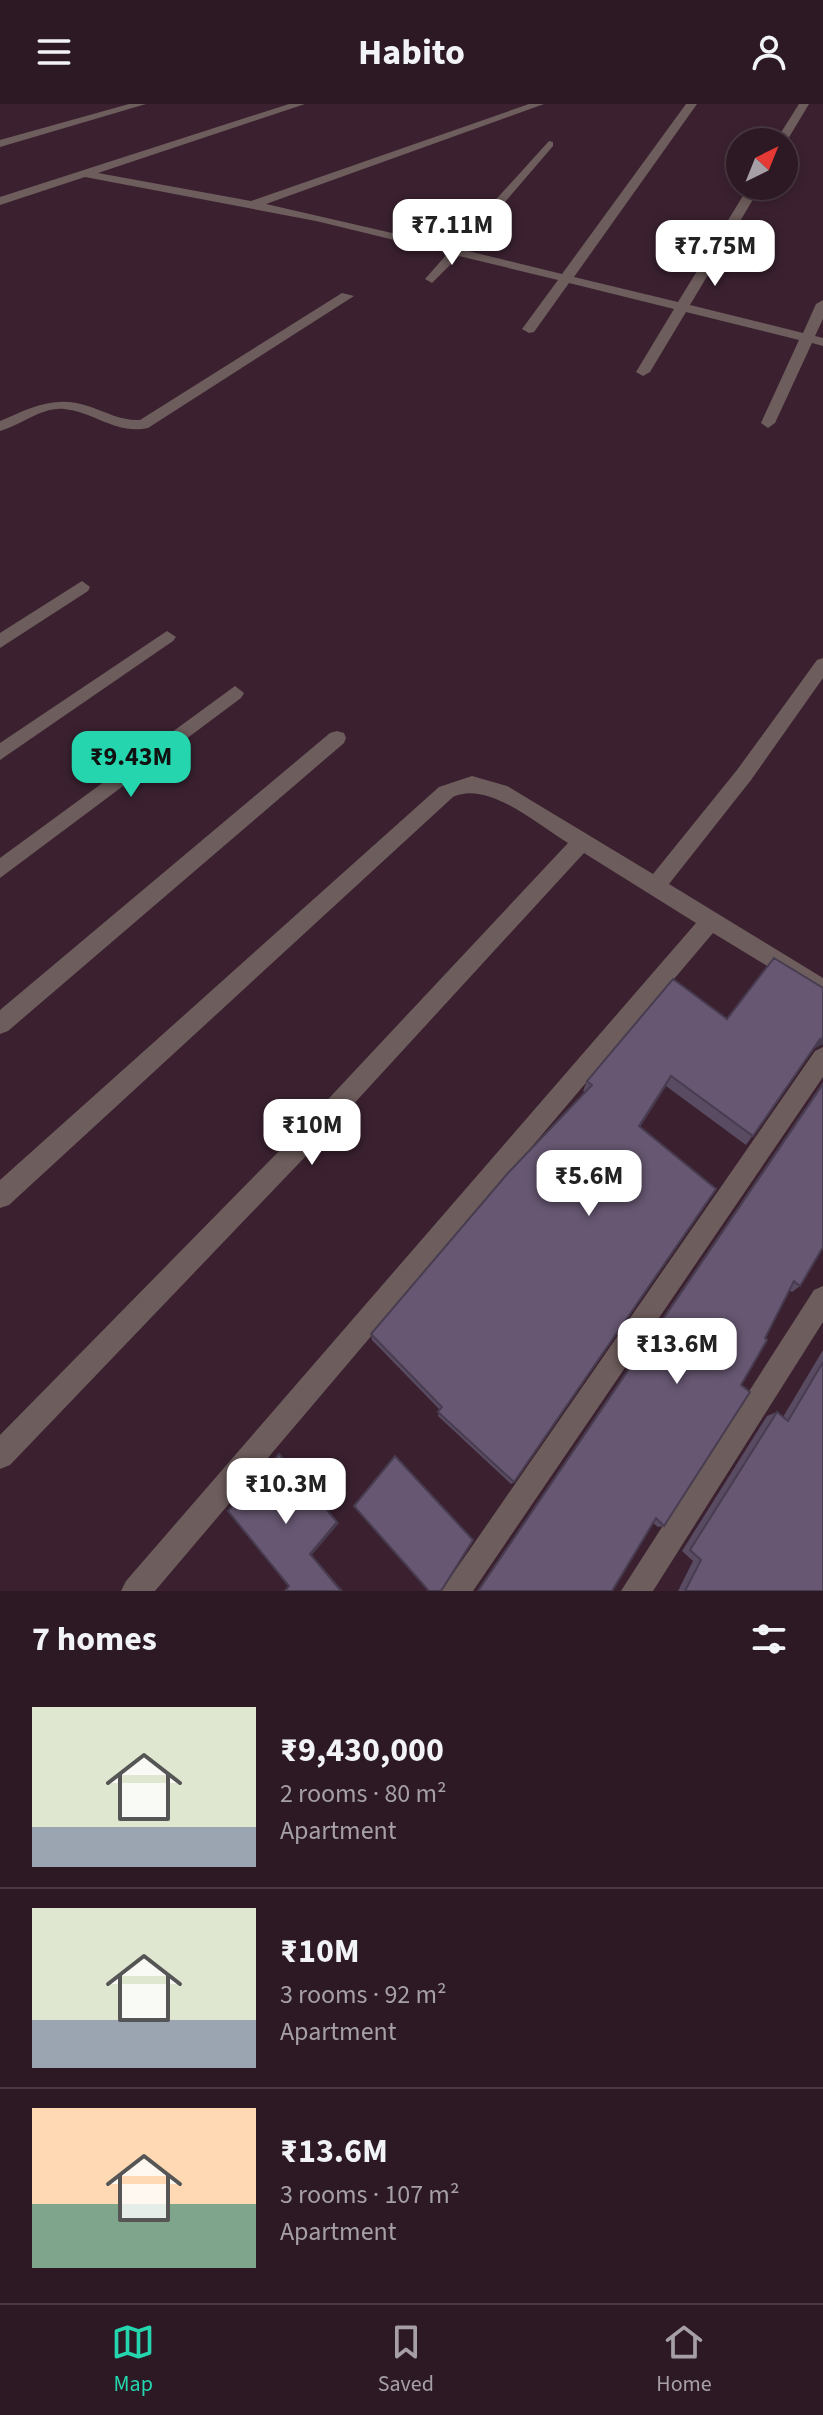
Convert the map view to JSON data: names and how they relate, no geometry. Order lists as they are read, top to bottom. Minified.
{"north":"top right","page":{"header":"Habito","price":["₹7.11M","₹7.75M","₹9.43M","₹10M","₹5.6M","₹13.6M","₹10.3M"],"heading":"7 homes","list":[{"name":"₹9,430,000","note":"2 rooms · 80 m² · Apartment"},{"name":"₹10M","note":"3 rooms · 92 m² · Apartment"},{"name":"₹13.6M","note":"3 rooms · 107 m² · Apartment"}],"tabs":["Map","Saved","Home"]}}
